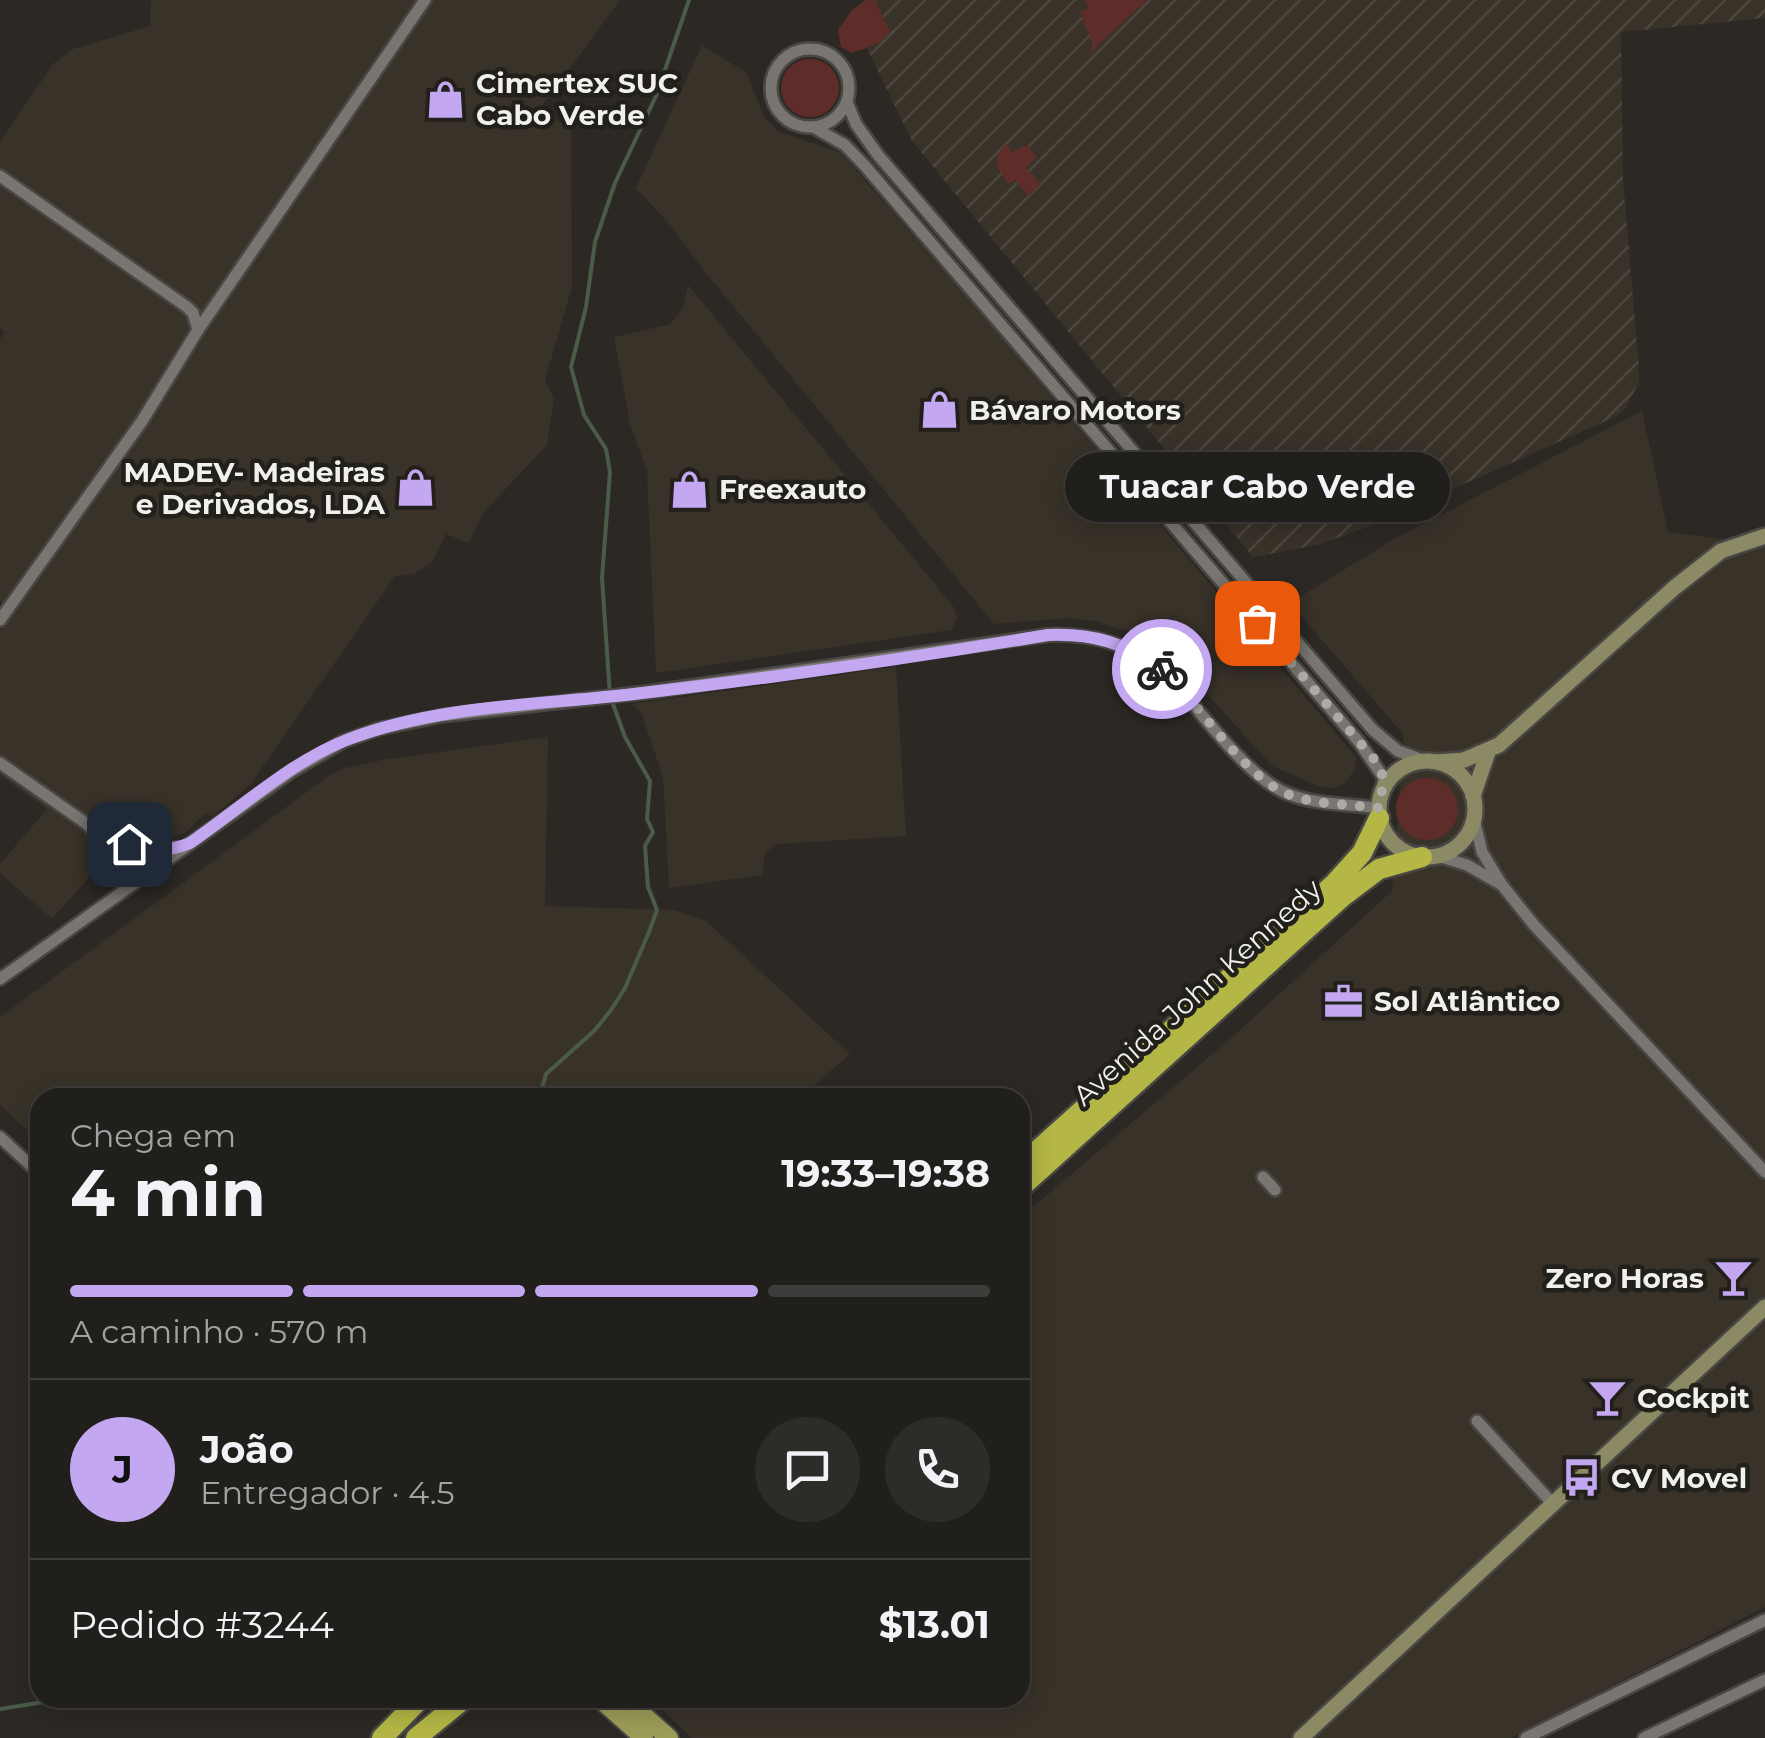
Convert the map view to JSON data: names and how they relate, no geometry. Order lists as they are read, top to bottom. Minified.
{"streets":{"highway":["Avenida John Kennedy"]},"places":{"shop":["Cimertex SUC Cabo Verde","Bávaro Motors","MADEV- Madeiras e Derivados, LDA","Freexauto"],"other":["Tuacar Cabo Verde"],"office":["Sol Atlântico"],"bar":["Zero Horas","Cockpit"],"bus stop":["CV Movel"]},"page":{"bubble":"Tuacar Cabo Verde","heading":["4 min","Chega em","19:33–19:38"],"panel":["João","Entregador · 4.5","Pedido #3244","$13.01"],"bar":"A caminho · 570 m","round":"J"}}
